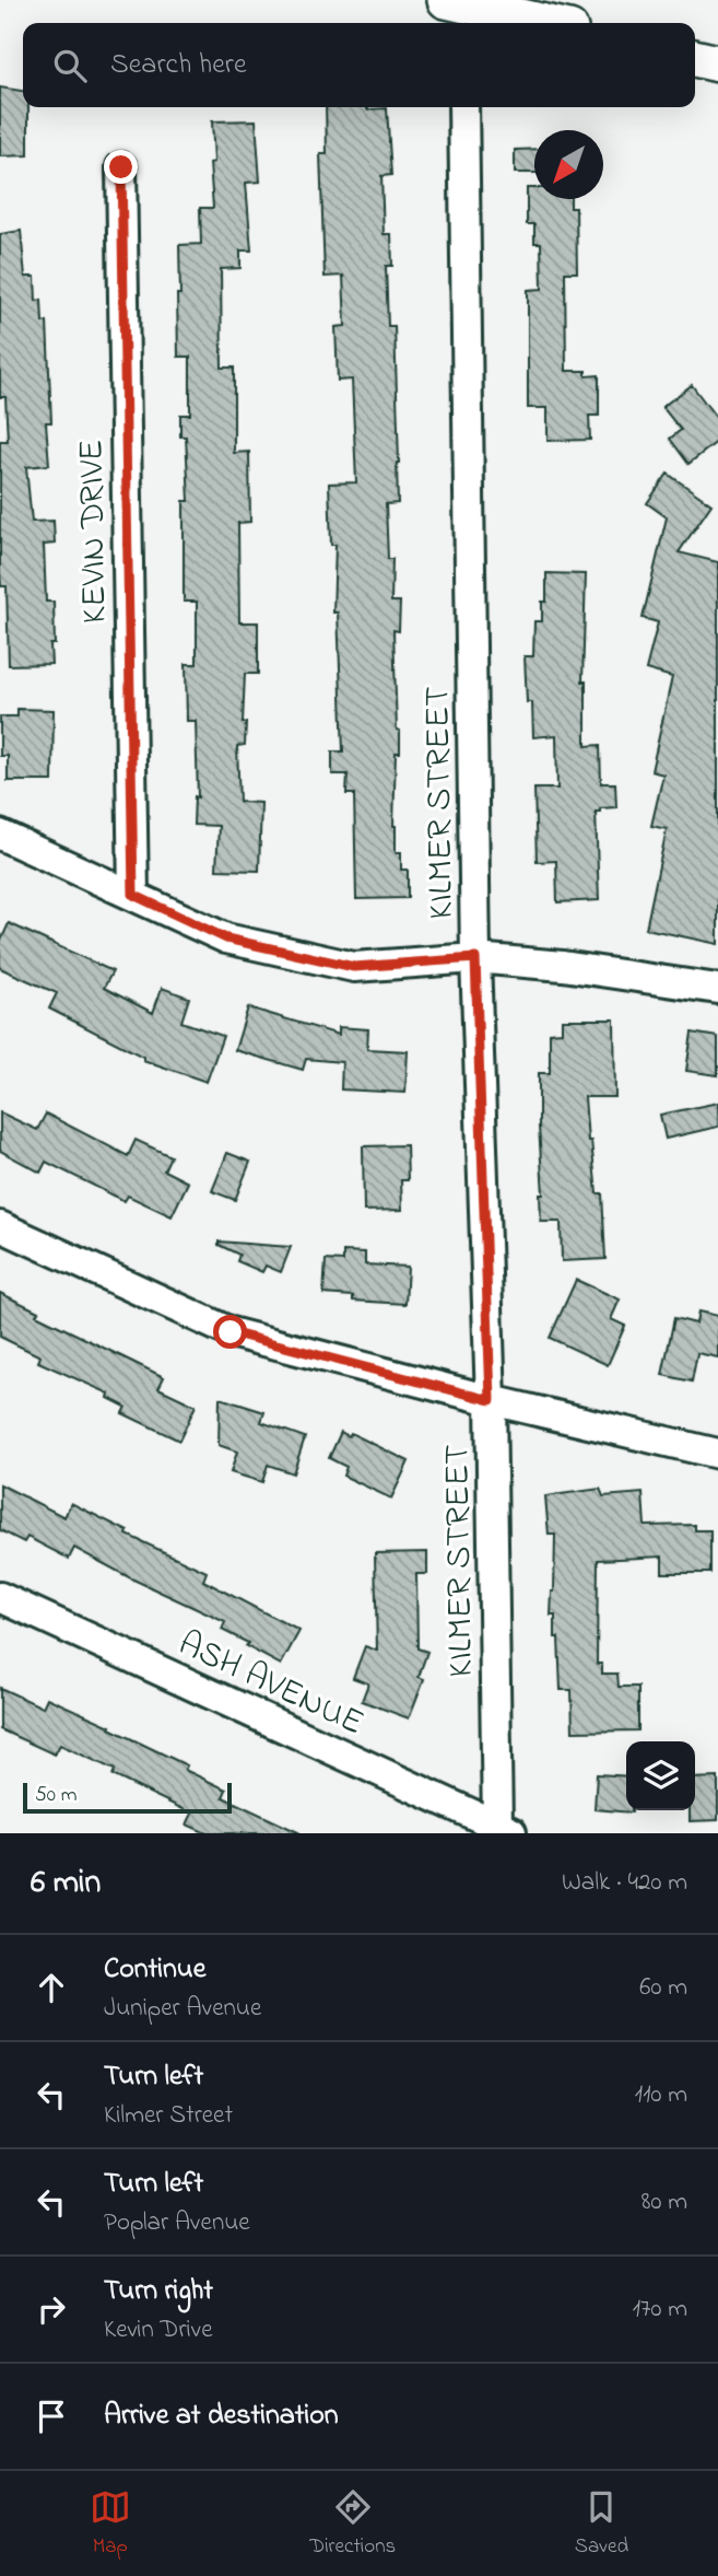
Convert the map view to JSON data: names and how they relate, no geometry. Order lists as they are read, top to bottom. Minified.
{"streets":{"street":["KEVIN DRIVE","KILMER STREET","ASH AVENUE"]},"crossings":[["KILMER STREET","ASH AVENUE"]],"scale_bar":"50 m","north":"bottom left","page":{"search":"Search here","scale":"50 m","heading":["6 min","Walk · 420 m"],"list":[["Continue","Juniper Avenue","60 m"],["Turn left","Kilmer Street","110 m"],["Turn left","Poplar Avenue","80 m"],["Turn right","Kevin Drive","170 m"],"Arrive at destination"],"nav":["Map","Directions","Saved"]}}
